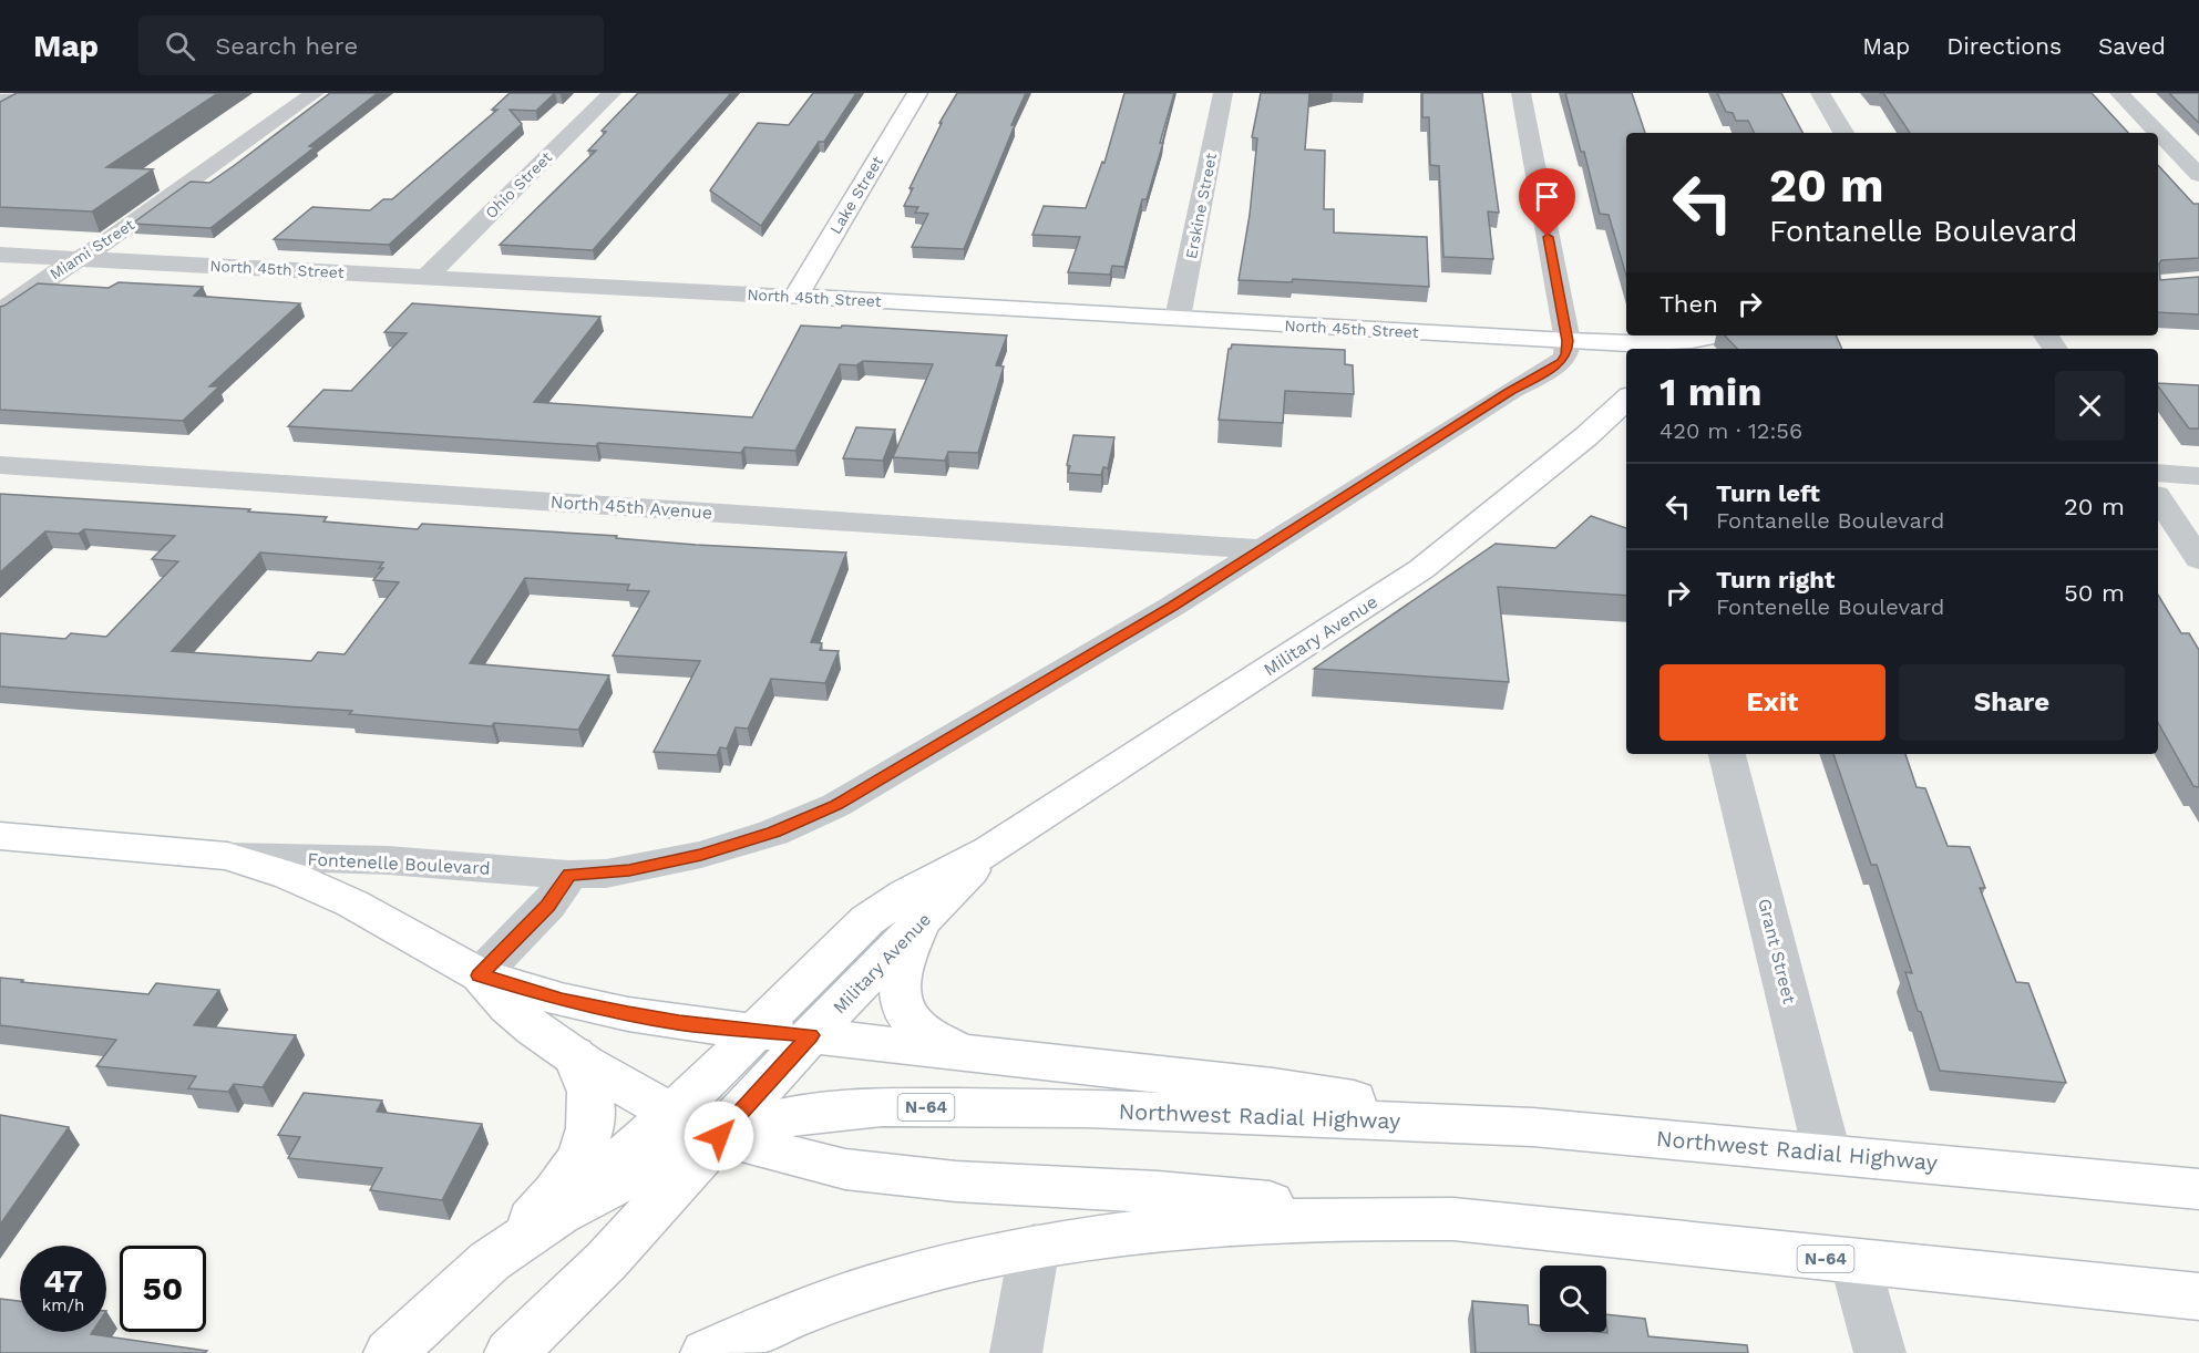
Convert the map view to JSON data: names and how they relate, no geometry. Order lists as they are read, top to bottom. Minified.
{"streets":{"main road":["Lake Street","North 45th Street","Military Avenue","Fontenelle Boulevard","N-64","Northwest Radial Highway"],"street":["Ohio Street","Erskine Street","Miami Street","North 45th Avenue","Grant Street"]},"crossings":[["Ohio Street","North 45th Street"],["Lake Street","North 45th Street"],["Erskine Street","North 45th Street"],["Miami Street","North 45th Street"],["North 45th Street","Fontenelle Boulevard"],["North 45th Avenue","Fontenelle Boulevard"],["Military Avenue","Northwest Radial Highway"],["Grant Street","Northwest Radial Highway"]],"page":{"header":"Map","search":"Search here","nav":["Map","Directions","Saved"],"turn":["20 m","Fontanelle Boulevard"],"then":"Then","heading":["1 min","420 m · 12:56"],"list":[{"name":"Turn left","note":"Fontanelle Boulevard","value":"20 m"},{"name":"Turn right","note":"Fontenelle Boulevard","value":"50 m"}],"buttons":["Exit","Share"],"speed":"47 km/h","limit":"50"}}
